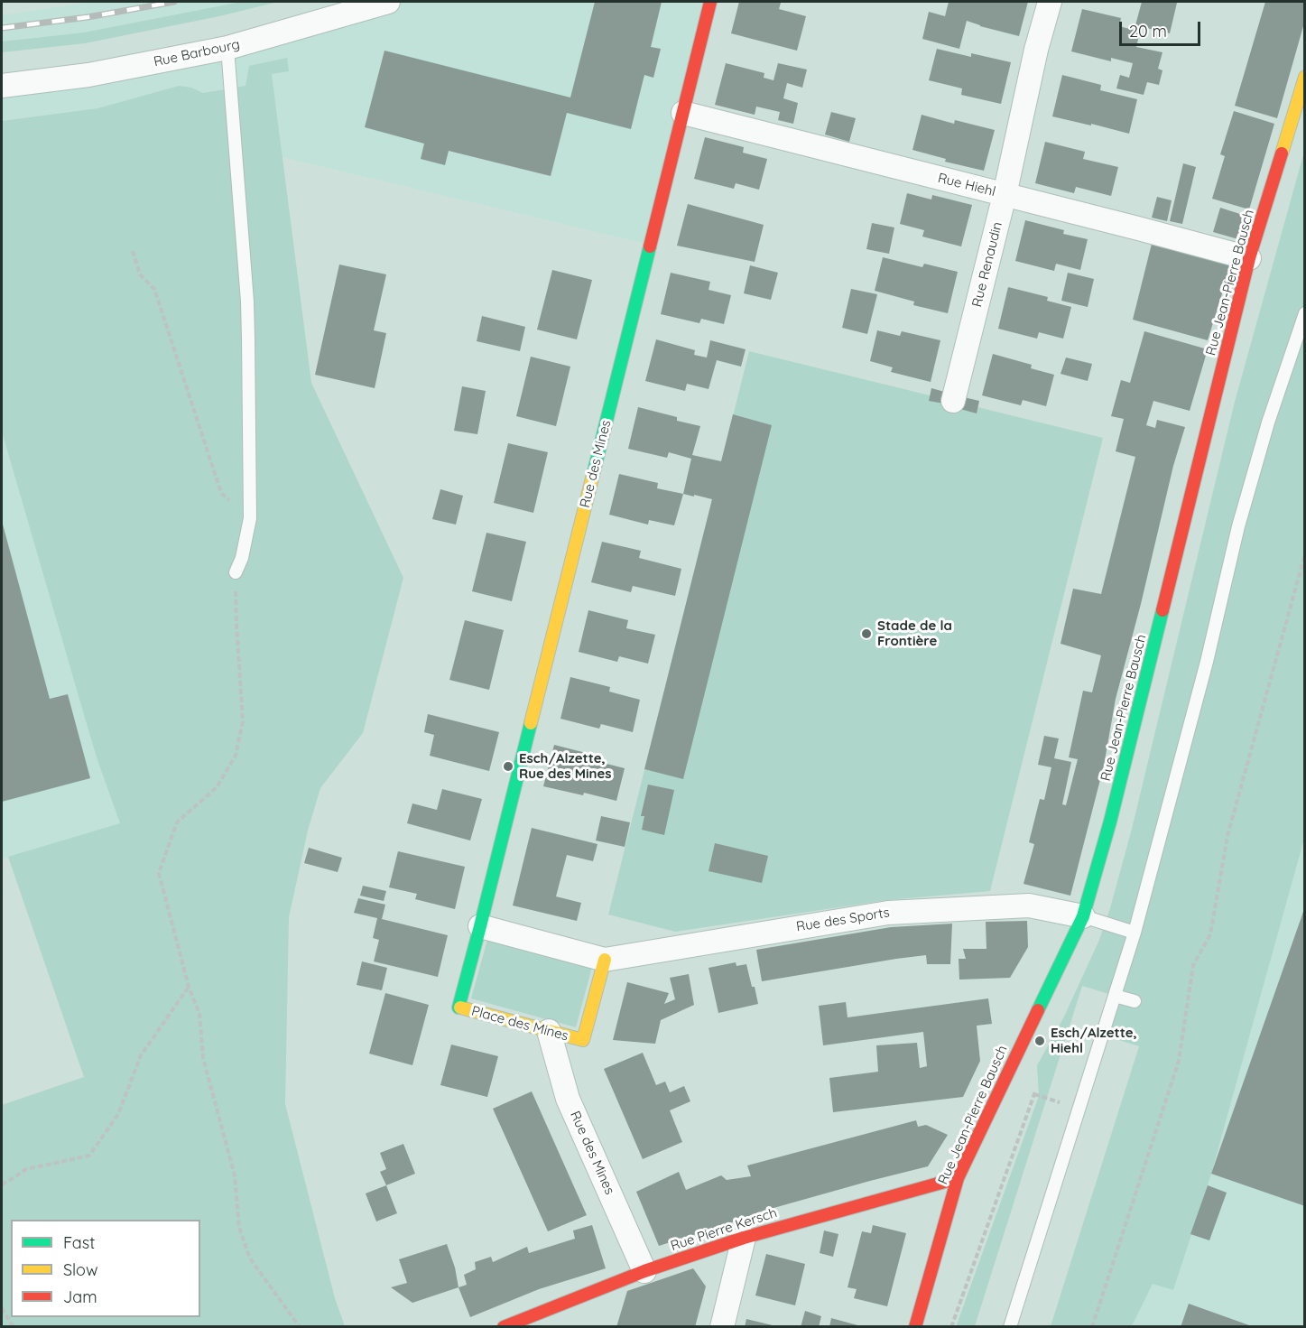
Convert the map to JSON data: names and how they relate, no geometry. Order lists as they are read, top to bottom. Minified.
{"streets":{"street":["Rue Barbourg","Rue Hiehl","Rue Renaudin","Rue Jean-Pierre Bausch","Rue des Mines","Rue des Sports","Place des Mines","Rue Pierre Kersch"]},"crossings":[["Rue Hiehl","Rue Renaudin"],["Rue Hiehl","Rue Jean-Pierre Bausch"],["Rue Hiehl","Rue des Mines"],["Rue Jean-Pierre Bausch","Rue des Sports"],["Rue Jean-Pierre Bausch","Rue Pierre Kersch"],["Rue des Mines","Place des Mines"],["Rue des Mines","Rue Pierre Kersch"],["Rue des Sports","Place des Mines"]],"places":["Stade de la Frontière","Esch/Alzette, Rue des Mines","Esch/Alzette, Hiehl"],"legend":["Fast","Slow","Jam"],"scale_bar":"20 m"}
